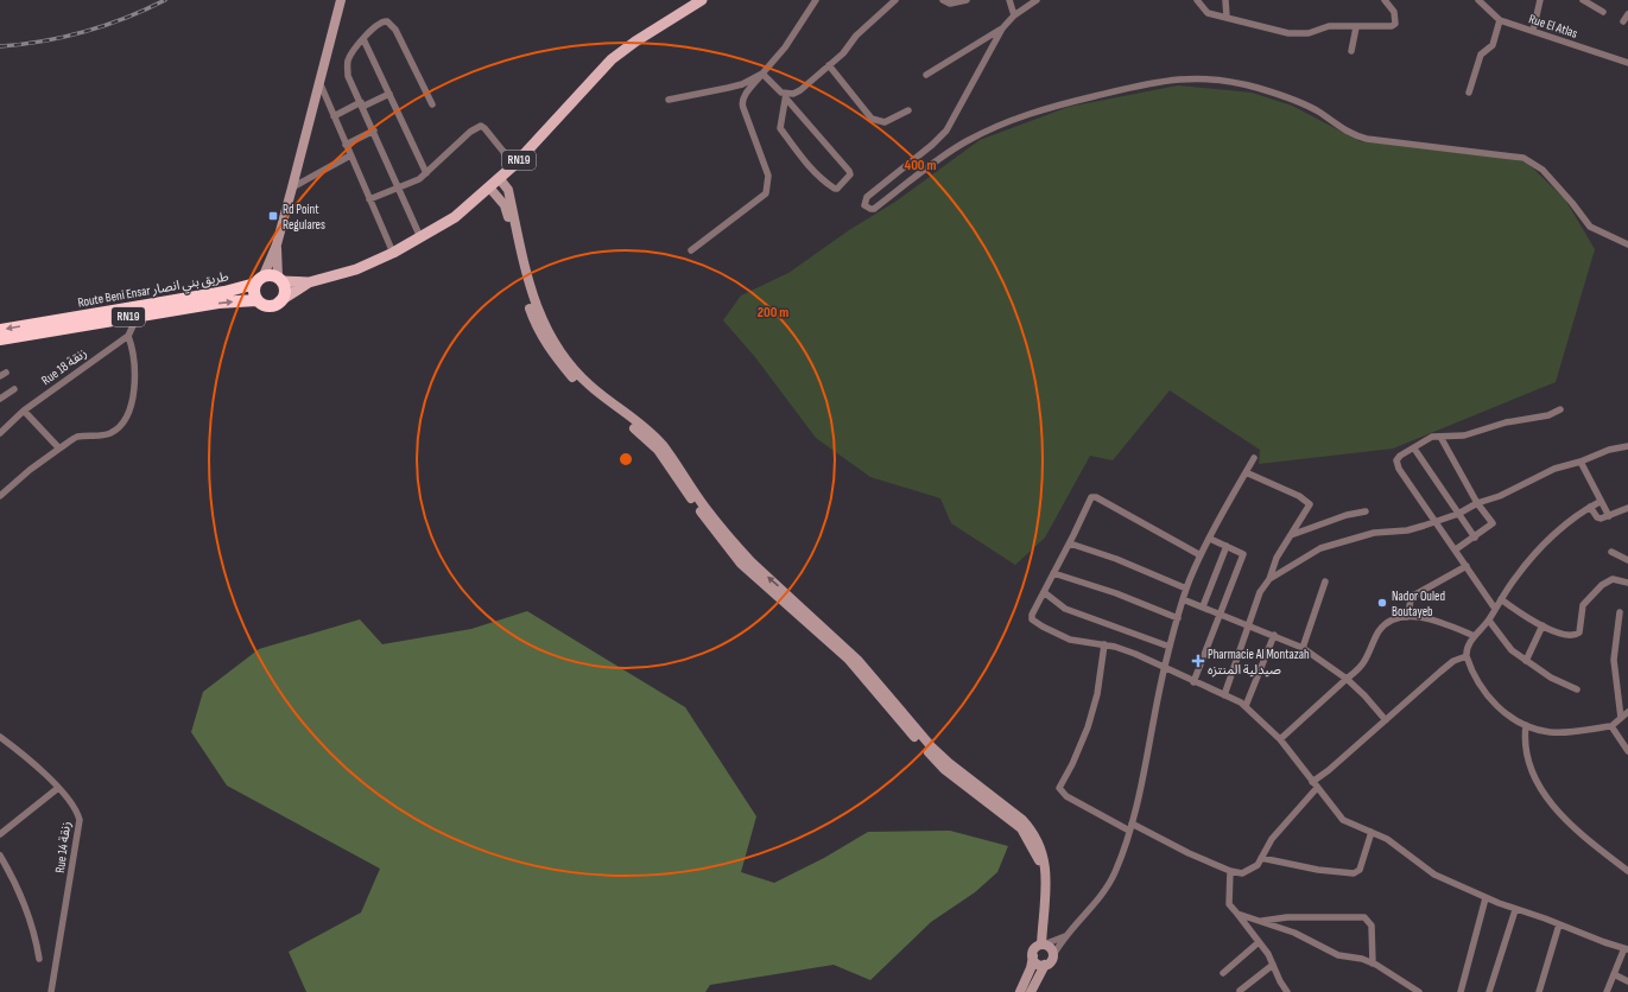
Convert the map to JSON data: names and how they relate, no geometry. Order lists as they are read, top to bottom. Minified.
{"streets":{"highway":["RN19","Route Beni Ensar طريق بني انصار"],"street":["Rue El Atlas","Rue 18 زنقة","Rue 14 زنقة"]},"crossings":[["RN19","Route Beni Ensar طريق بني انصار"],["Route Beni Ensar طريق بني انصار","Rue 18 زنقة"]],"places":{"transit":["Rd Point Regulares"],"other":["Nador Ouled Boutayeb"],"health":["Pharmacie Al Montazah صيدلية المنتزه"]},"rings":["400 m","200 m"]}
